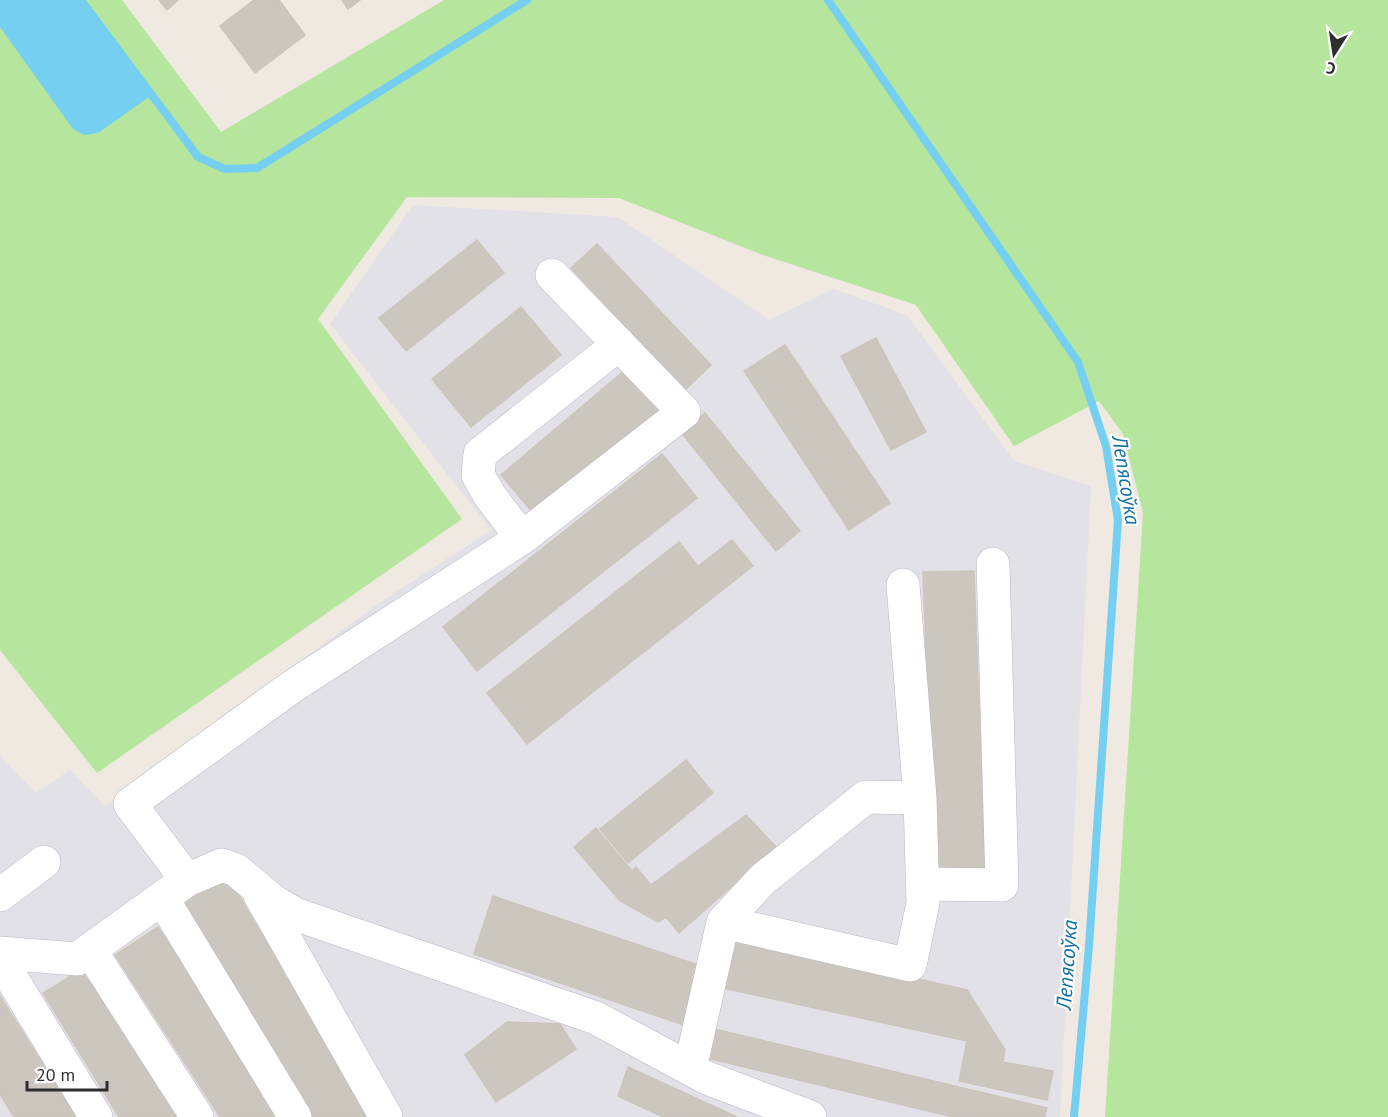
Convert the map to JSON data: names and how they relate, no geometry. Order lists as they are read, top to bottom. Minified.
{"water":["Лепясоўка"],"scale_bar":"20 m","north":"bottom"}
